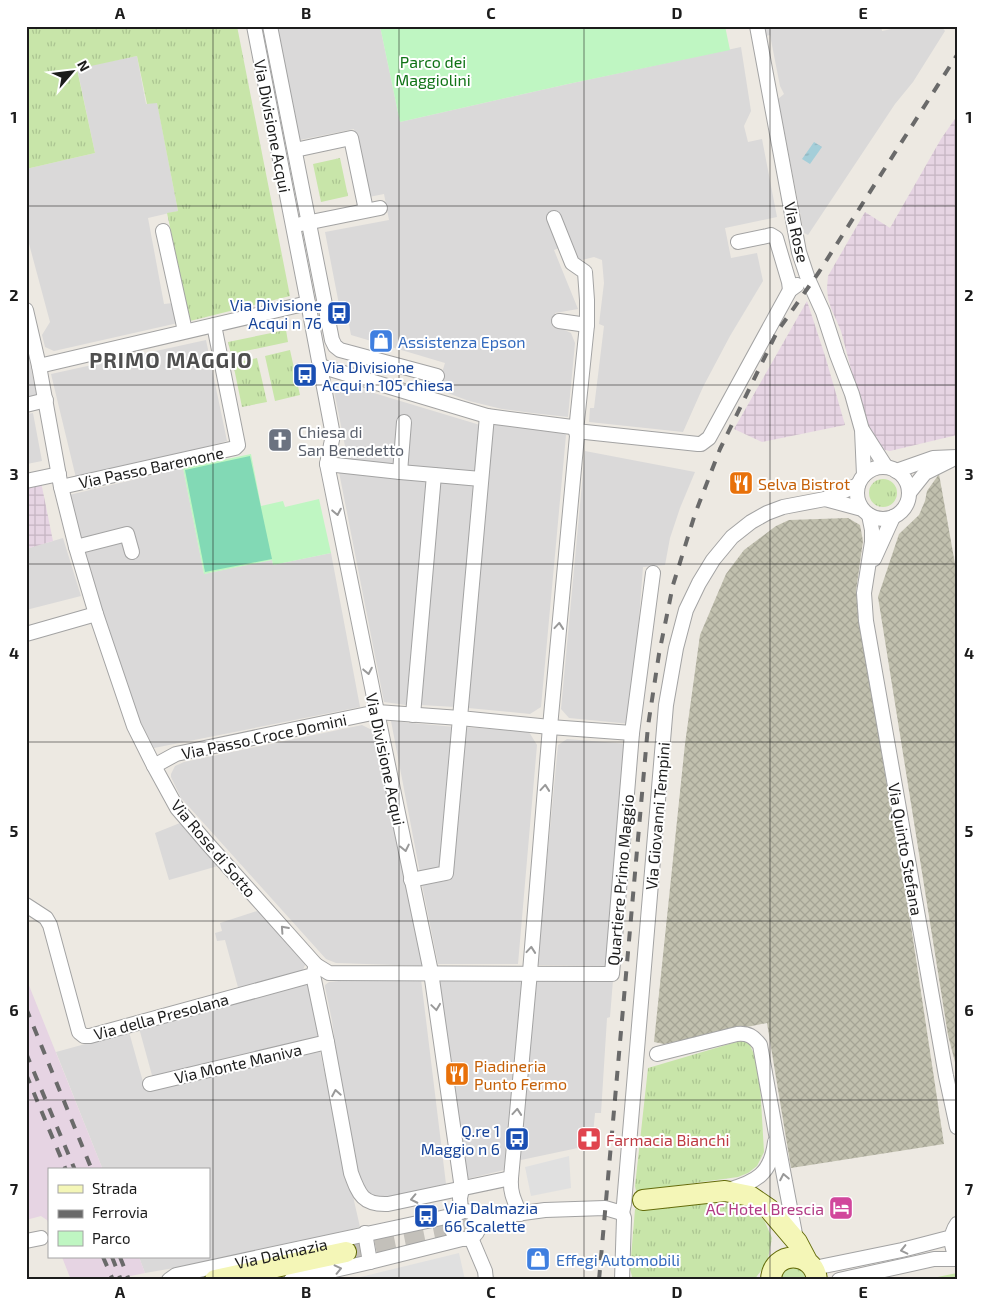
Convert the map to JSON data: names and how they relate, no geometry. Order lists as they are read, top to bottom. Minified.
{"streets":{"main road":["Via Dalmazia"],"street":["Via Divisione Acqui","Via Rose","Via Passo Baremone","Via Passo Croce Domini","Via Giovanni Tempini","Via Rose di Sotto","Via Quinto Stefana","Quartiere Primo Maggio","Via della Presolana","Via Monte Maniva"]},"crossings":[["Via Divisione Acqui","Via Passo Croce Domini"],["Via Divisione Acqui","Via Rose di Sotto"],["Via Divisione Acqui","Quartiere Primo Maggio"],["Via Divisione Acqui","Via Dalmazia"],["Via Rose","Via Giovanni Tempini"],["Via Rose","Via Quinto Stefana"],["Via Passo Baremone","Via Rose di Sotto"],["Via Passo Croce Domini","Via Rose di Sotto"],["Via Giovanni Tempini","Via Quinto Stefana"],["Via Rose di Sotto","Quartiere Primo Maggio"],["Via Rose di Sotto","Via della Presolana"],["Via Rose di Sotto","Via Monte Maniva"],["Quartiere Primo Maggio","Via della Presolana"]],"one_way":["Via Rose di Sotto"],"districts":["PRIMO MAGGIO"],"parks":["Parco dei Maggiolini"],"places":{"bus stop":["Via Divisione Acqui n 76","Via Divisione Acqui n 105 chiesa","Q.re 1 Maggio n 6","Via Dalmazia 66 Scalette"],"shop":["Assistenza Epson","Effegi Automobili"],"church":["Chiesa di San Benedetto"],"restaurant":["Selva Bistrot","Piadineria Punto Fermo"],"pharmacy":["Farmacia Bianchi"],"hotel":["AC Hotel Brescia"]},"legend":["Strada","Ferrovia","Parco"],"north":"top right","grid":{"columns":["A","B","C","D","E"],"rows":["1","2","3","4","5","6","7"]}}
